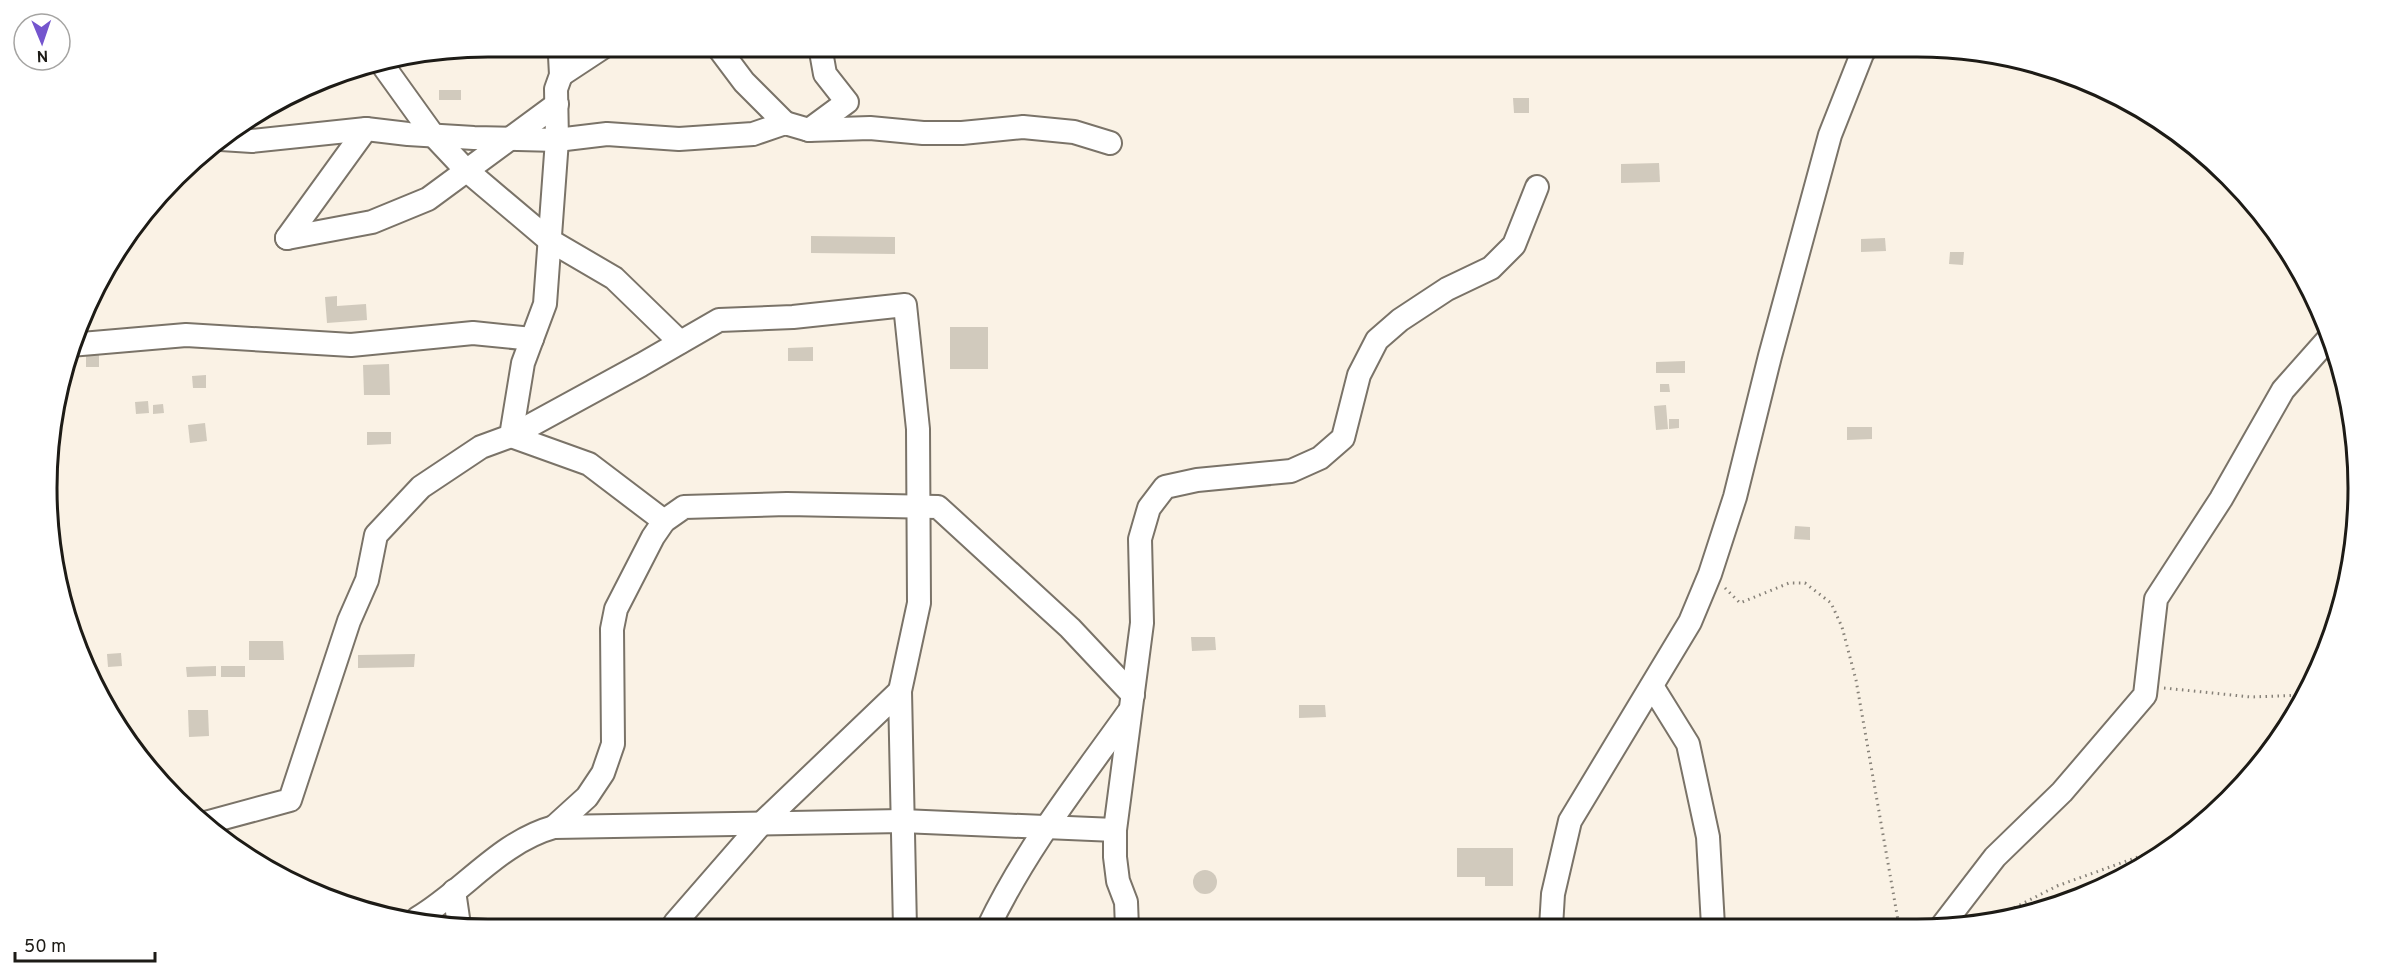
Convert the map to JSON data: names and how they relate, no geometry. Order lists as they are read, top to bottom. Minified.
{"scale_bar":"50 m","north":"bottom"}
